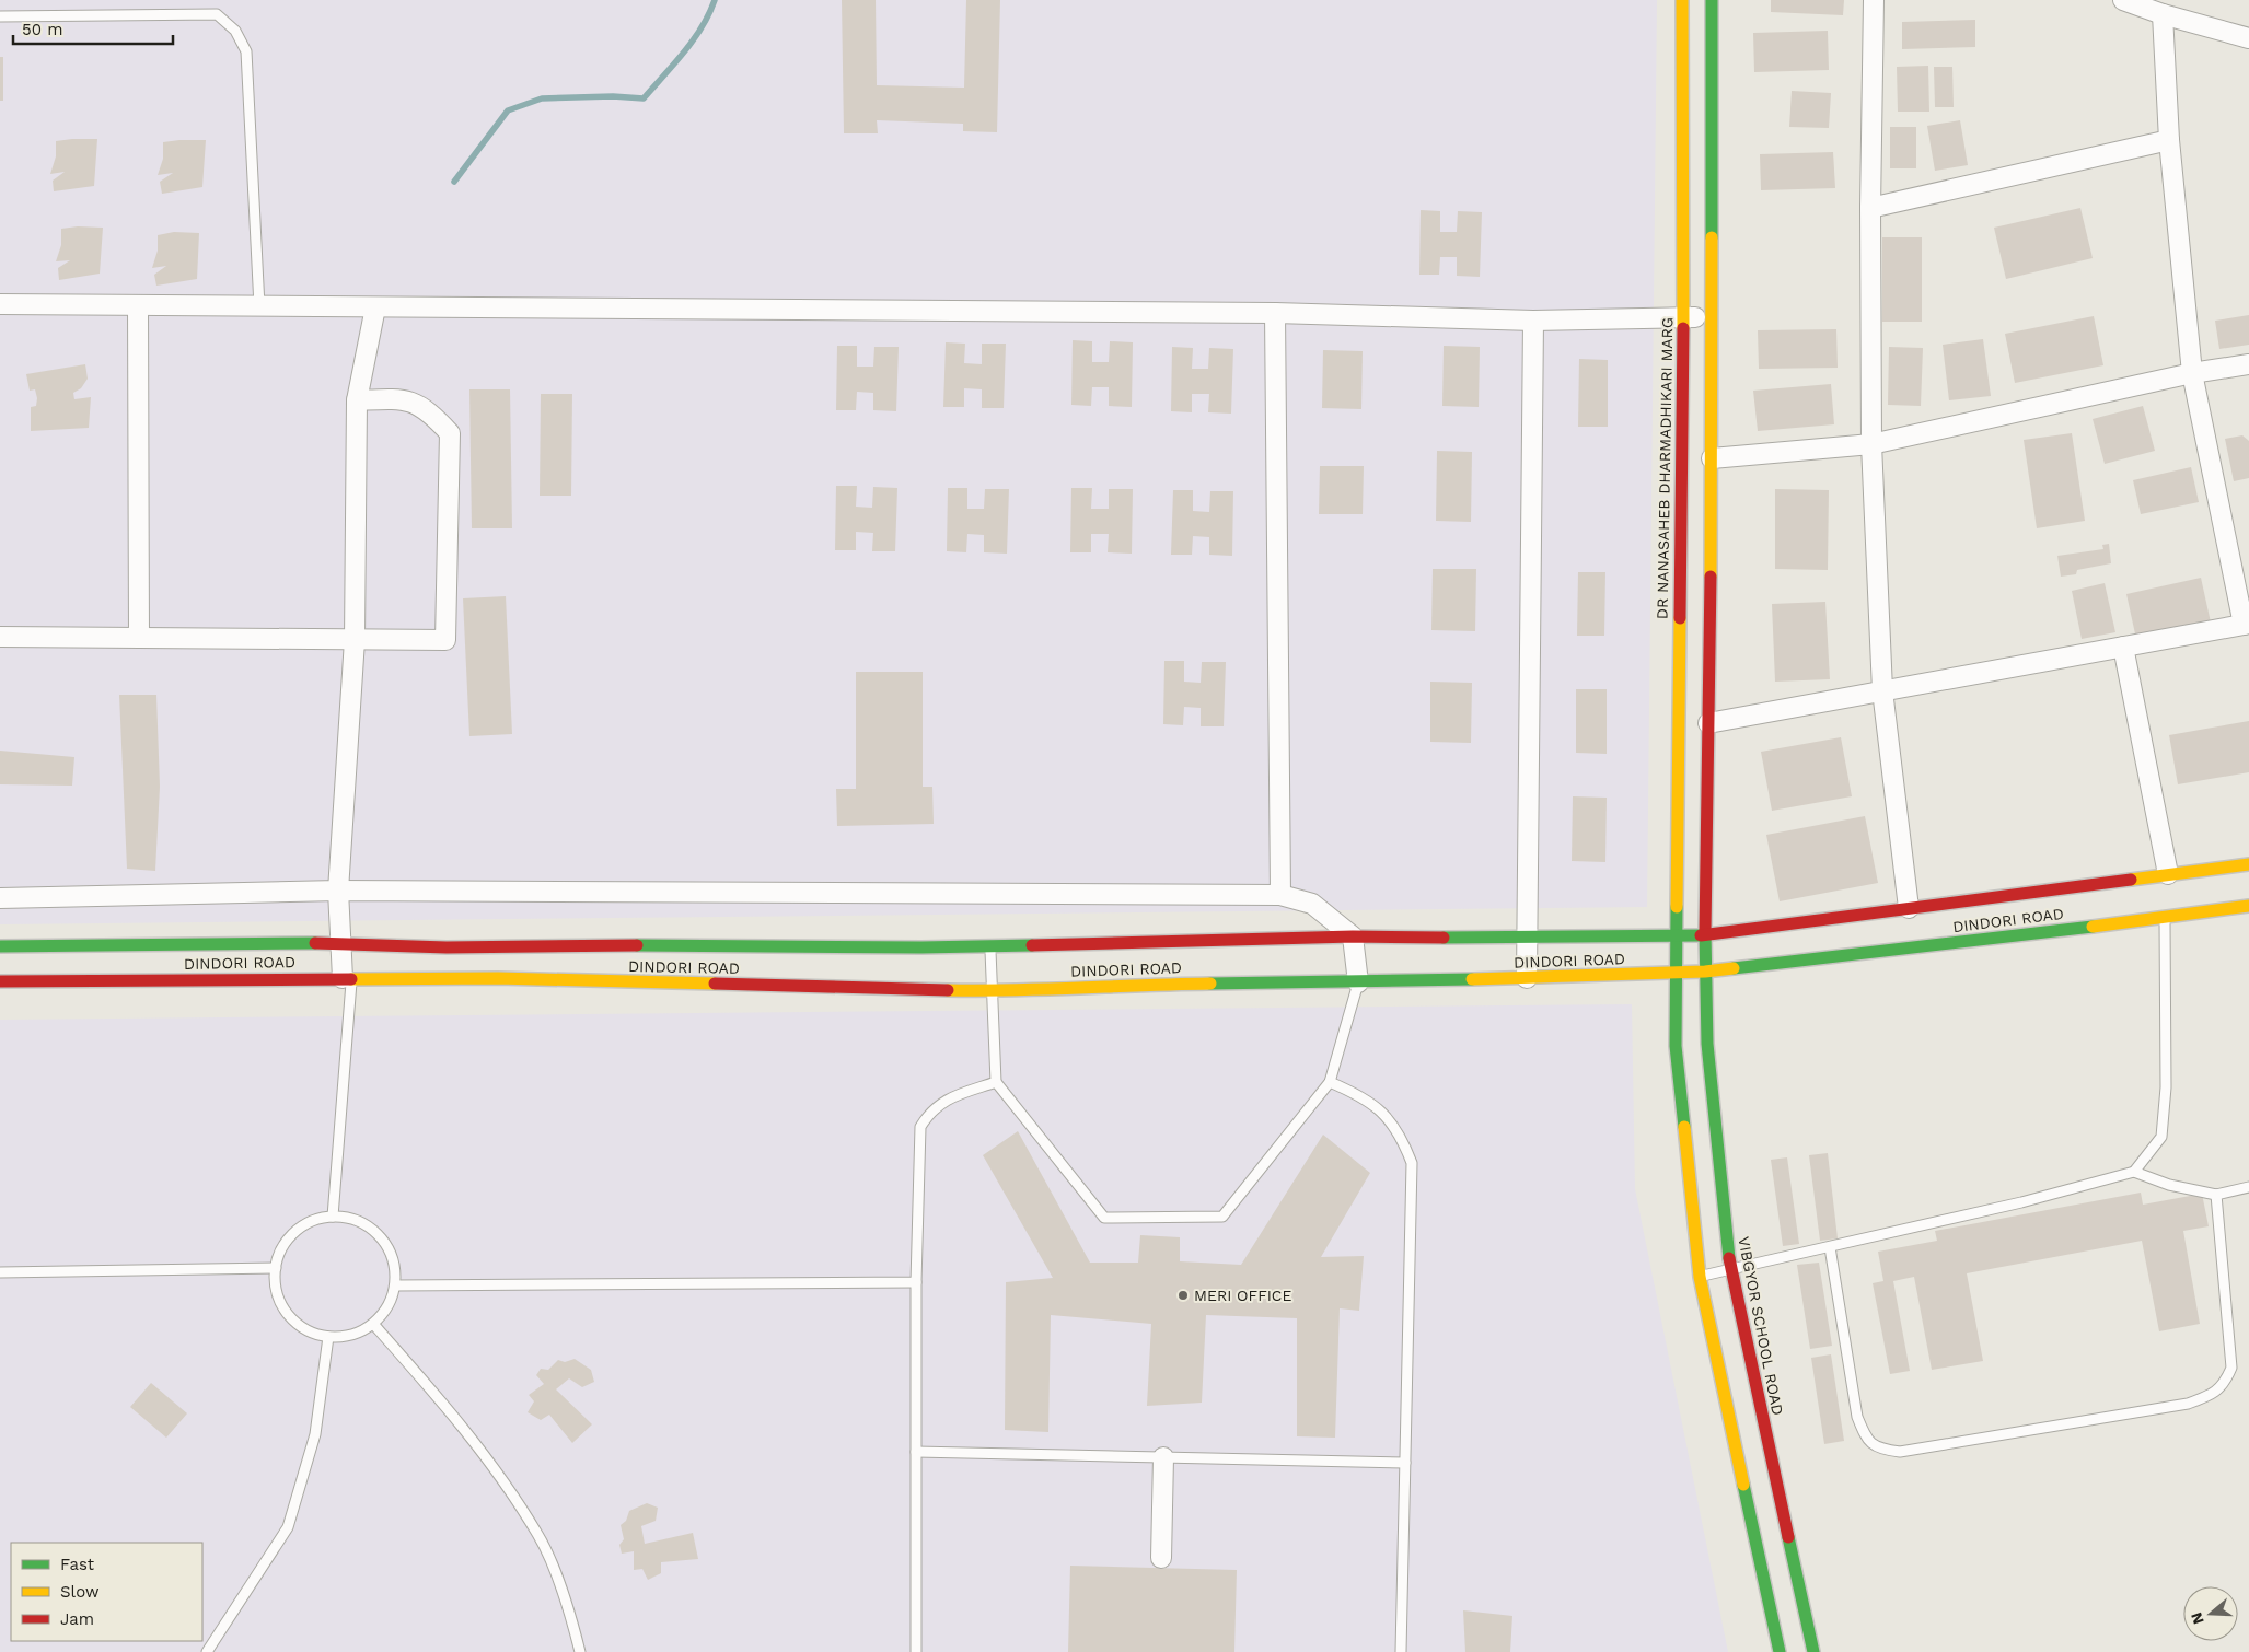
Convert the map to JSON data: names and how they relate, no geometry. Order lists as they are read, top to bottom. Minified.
{"streets":{"main road":["DR NANASAHEB DHARMADHIKARI MARG","DINDORI ROAD","VIBGYOR SCHOOL ROAD"]},"crossings":[["DINDORI ROAD","VIBGYOR SCHOOL ROAD"]],"places":["MERI OFFICE"],"legend":["Fast","Slow","Jam"],"scale_bar":"50 m","north":"left"}
